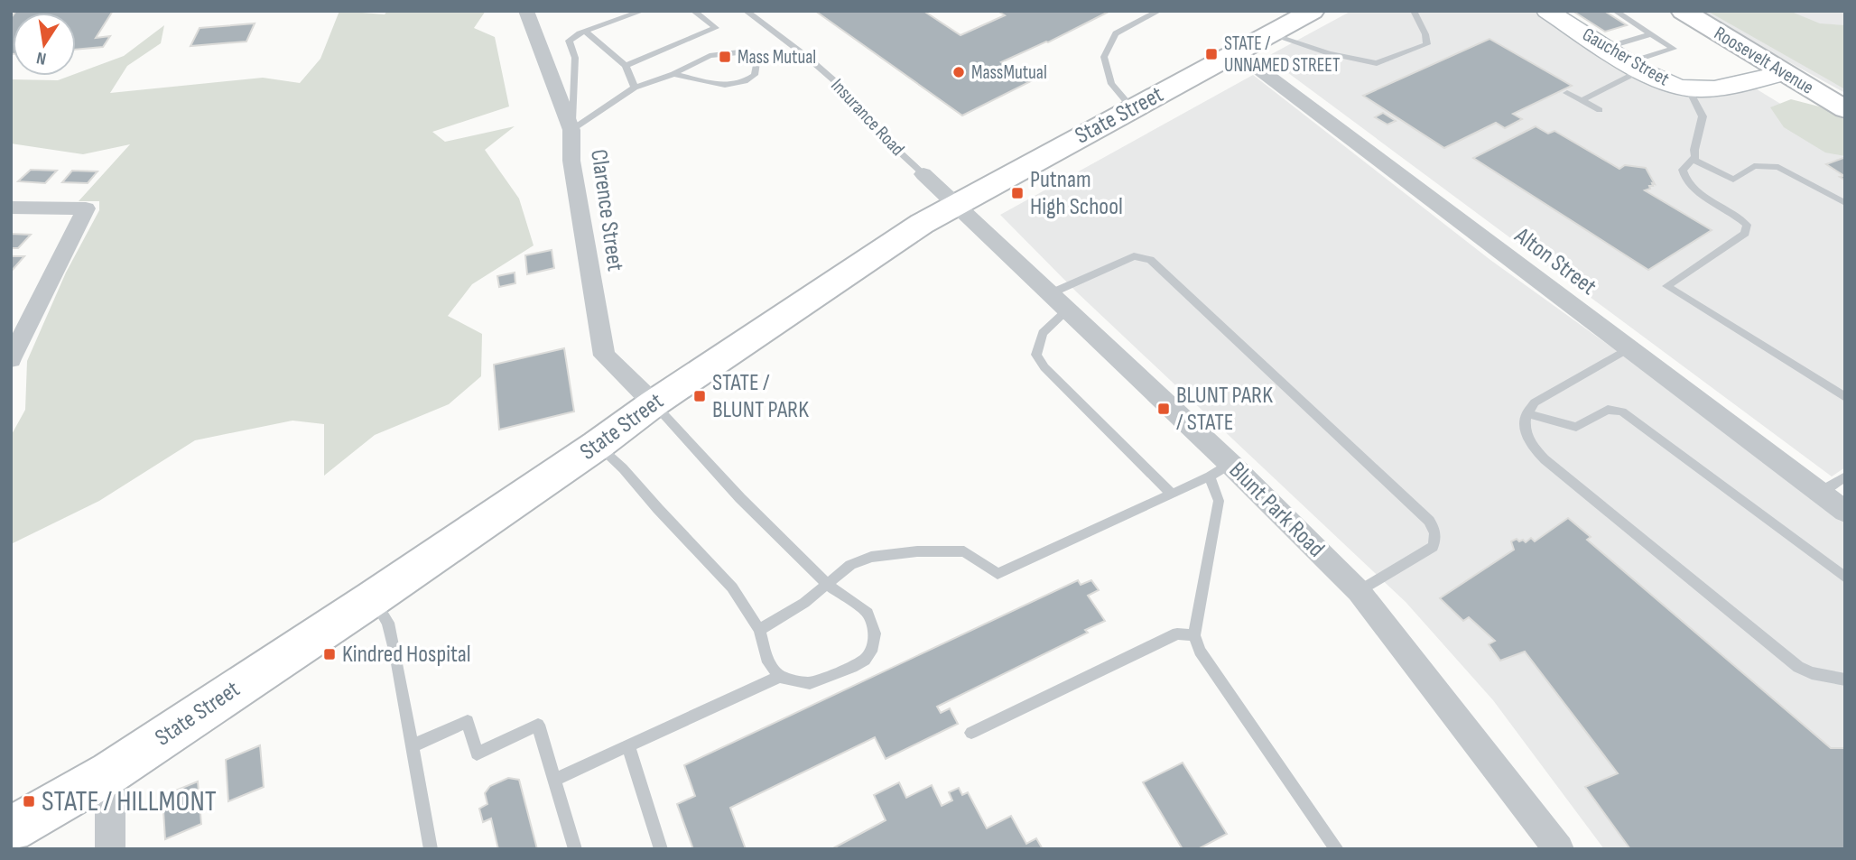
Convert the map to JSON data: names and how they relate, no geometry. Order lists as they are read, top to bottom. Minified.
{"streets":{"main road":["Gaucher Street","Roosevelt Avenue","State Street"],"street":["Insurance Road","Clarence Street","Alton Street","Blunt Park Road"]},"crossings":[["Gaucher Street","Roosevelt Avenue"],["State Street","Insurance Road"],["State Street","Clarence Street"],["State Street","Alton Street"],["State Street","Blunt Park Road"],["Insurance Road","Blunt Park Road"]],"places":{"transit":["STATE / UNNAMED STREET","Mass Mutual","Putnam High School","STATE / BLUNT PARK","BLUNT PARK / STATE","Kindred Hospital","STATE / HILLMONT"],"other":["MassMutual"]},"north":"bottom"}
